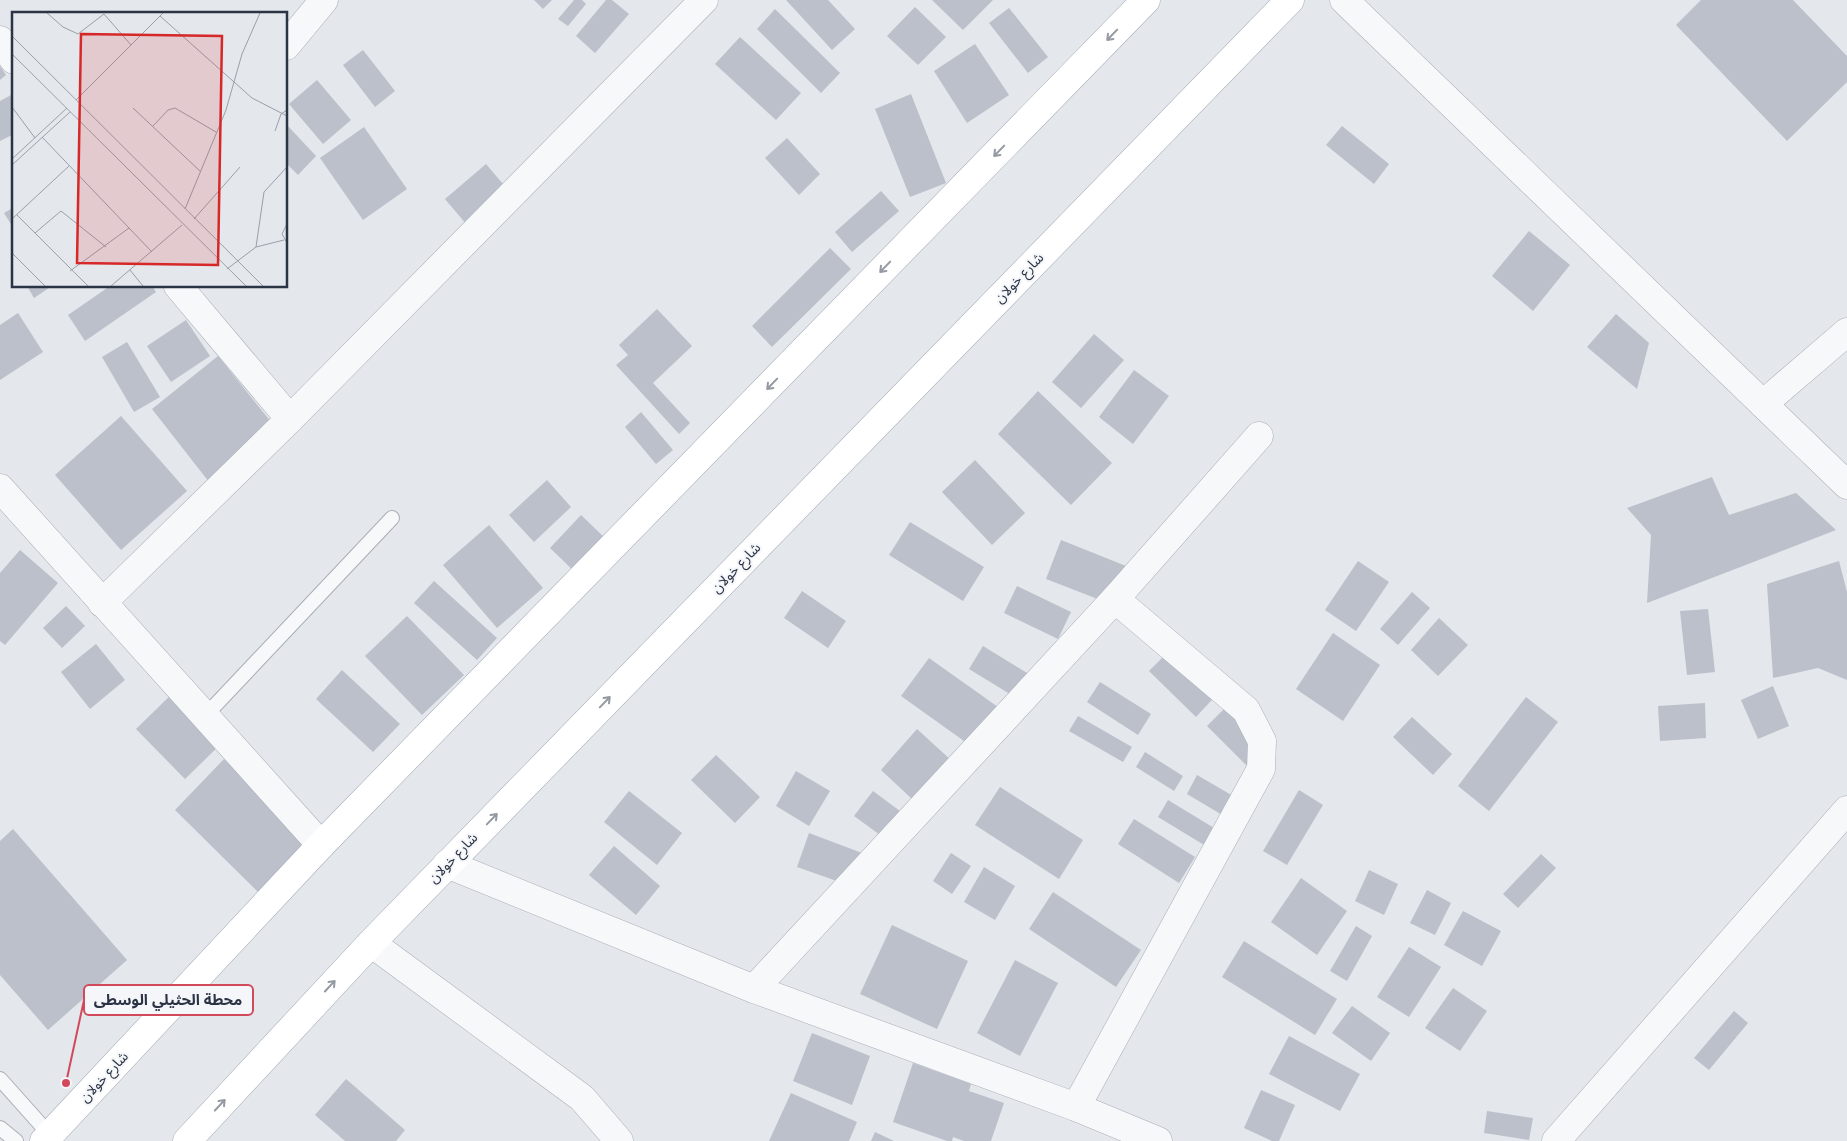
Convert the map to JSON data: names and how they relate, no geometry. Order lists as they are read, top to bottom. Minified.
{"streets":{"main road":["شارع خولان"]},"places":["محطة الحثيلي الوسطى"]}
